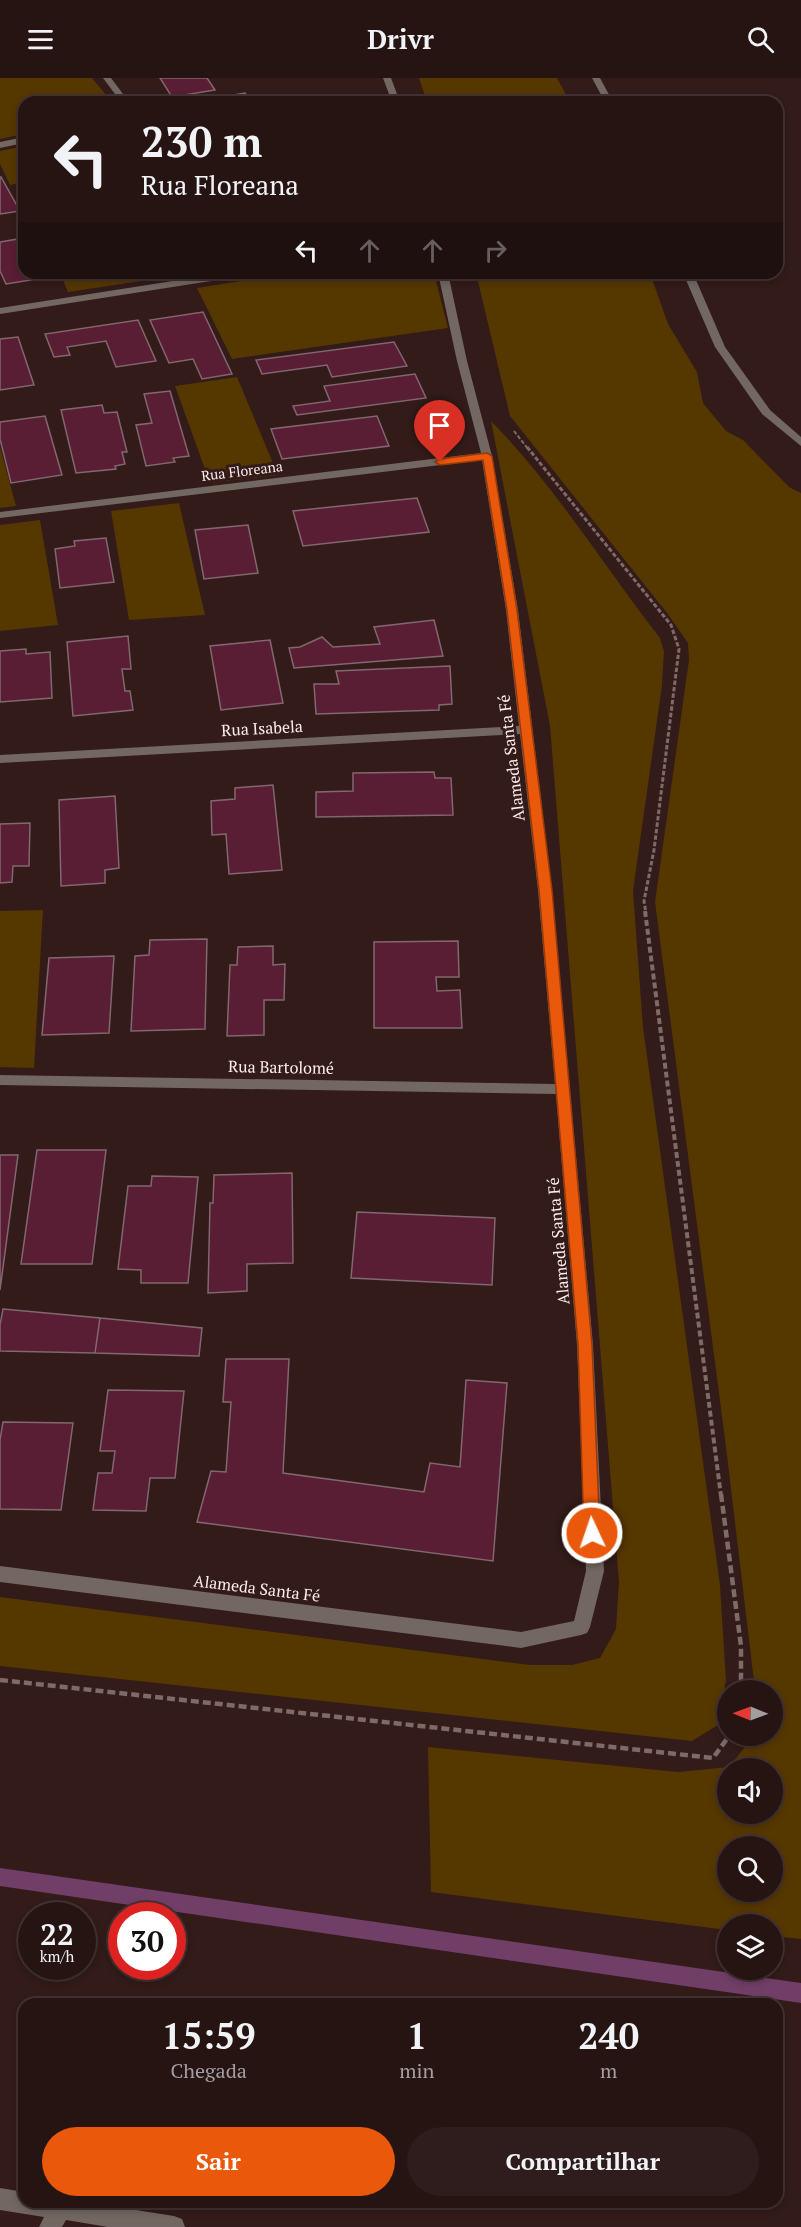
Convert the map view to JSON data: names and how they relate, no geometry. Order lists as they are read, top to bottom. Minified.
{"streets":{"street":["Rua Floreana","Rua Isabela","Alameda Santa Fé","Rua Bartolomé"]},"crossings":[["Rua Floreana","Alameda Santa Fé"],["Rua Isabela","Alameda Santa Fé"],["Alameda Santa Fé","Rua Bartolomé"]],"north":"left","page":{"header":"Drivr","turn":["230 m","Rua Floreana"],"speed":"22 km/h","limit":"30","eta":["15:59","Chegada","1","min","240","m"],"buttons":["Sair","Compartilhar"]}}
